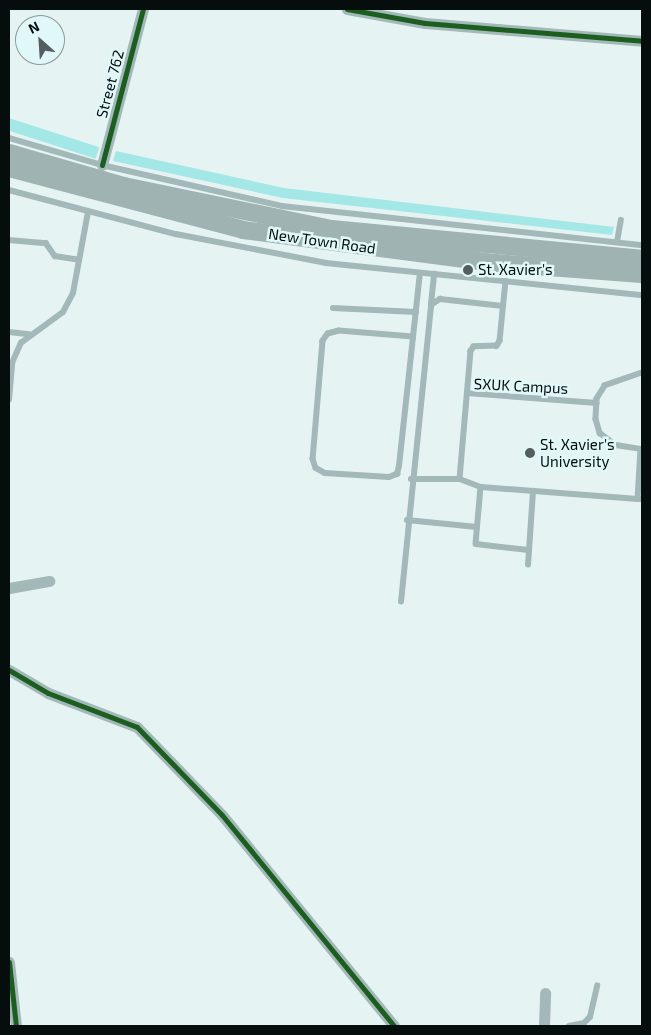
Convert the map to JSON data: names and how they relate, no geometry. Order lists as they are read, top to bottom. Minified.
{"streets":{"main road":["New Town Road"],"street":["Street 762"],"lane":["SXUK Campus"]},"places":["St. Xavier's","St. Xavier's University"],"north":"top left"}
